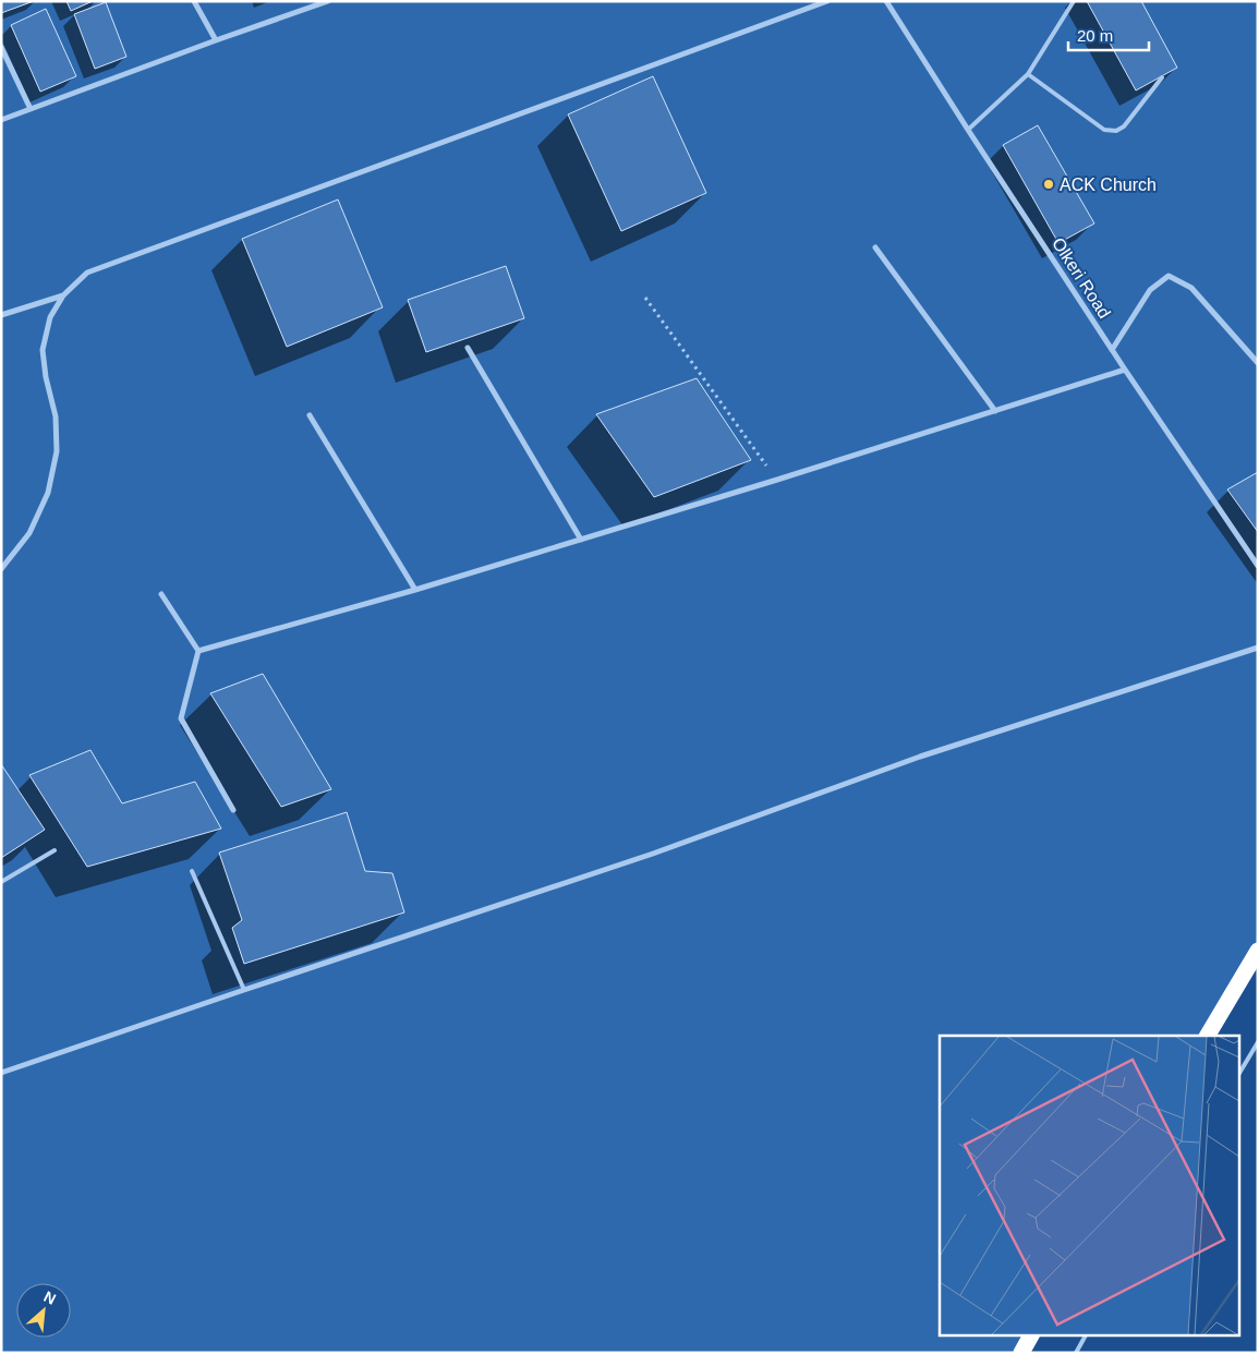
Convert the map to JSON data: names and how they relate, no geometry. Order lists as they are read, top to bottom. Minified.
{"streets":{"street":["Olkeri Road"]},"places":["ACK Church"],"scale_bar":"20 m","north":"top right"}
